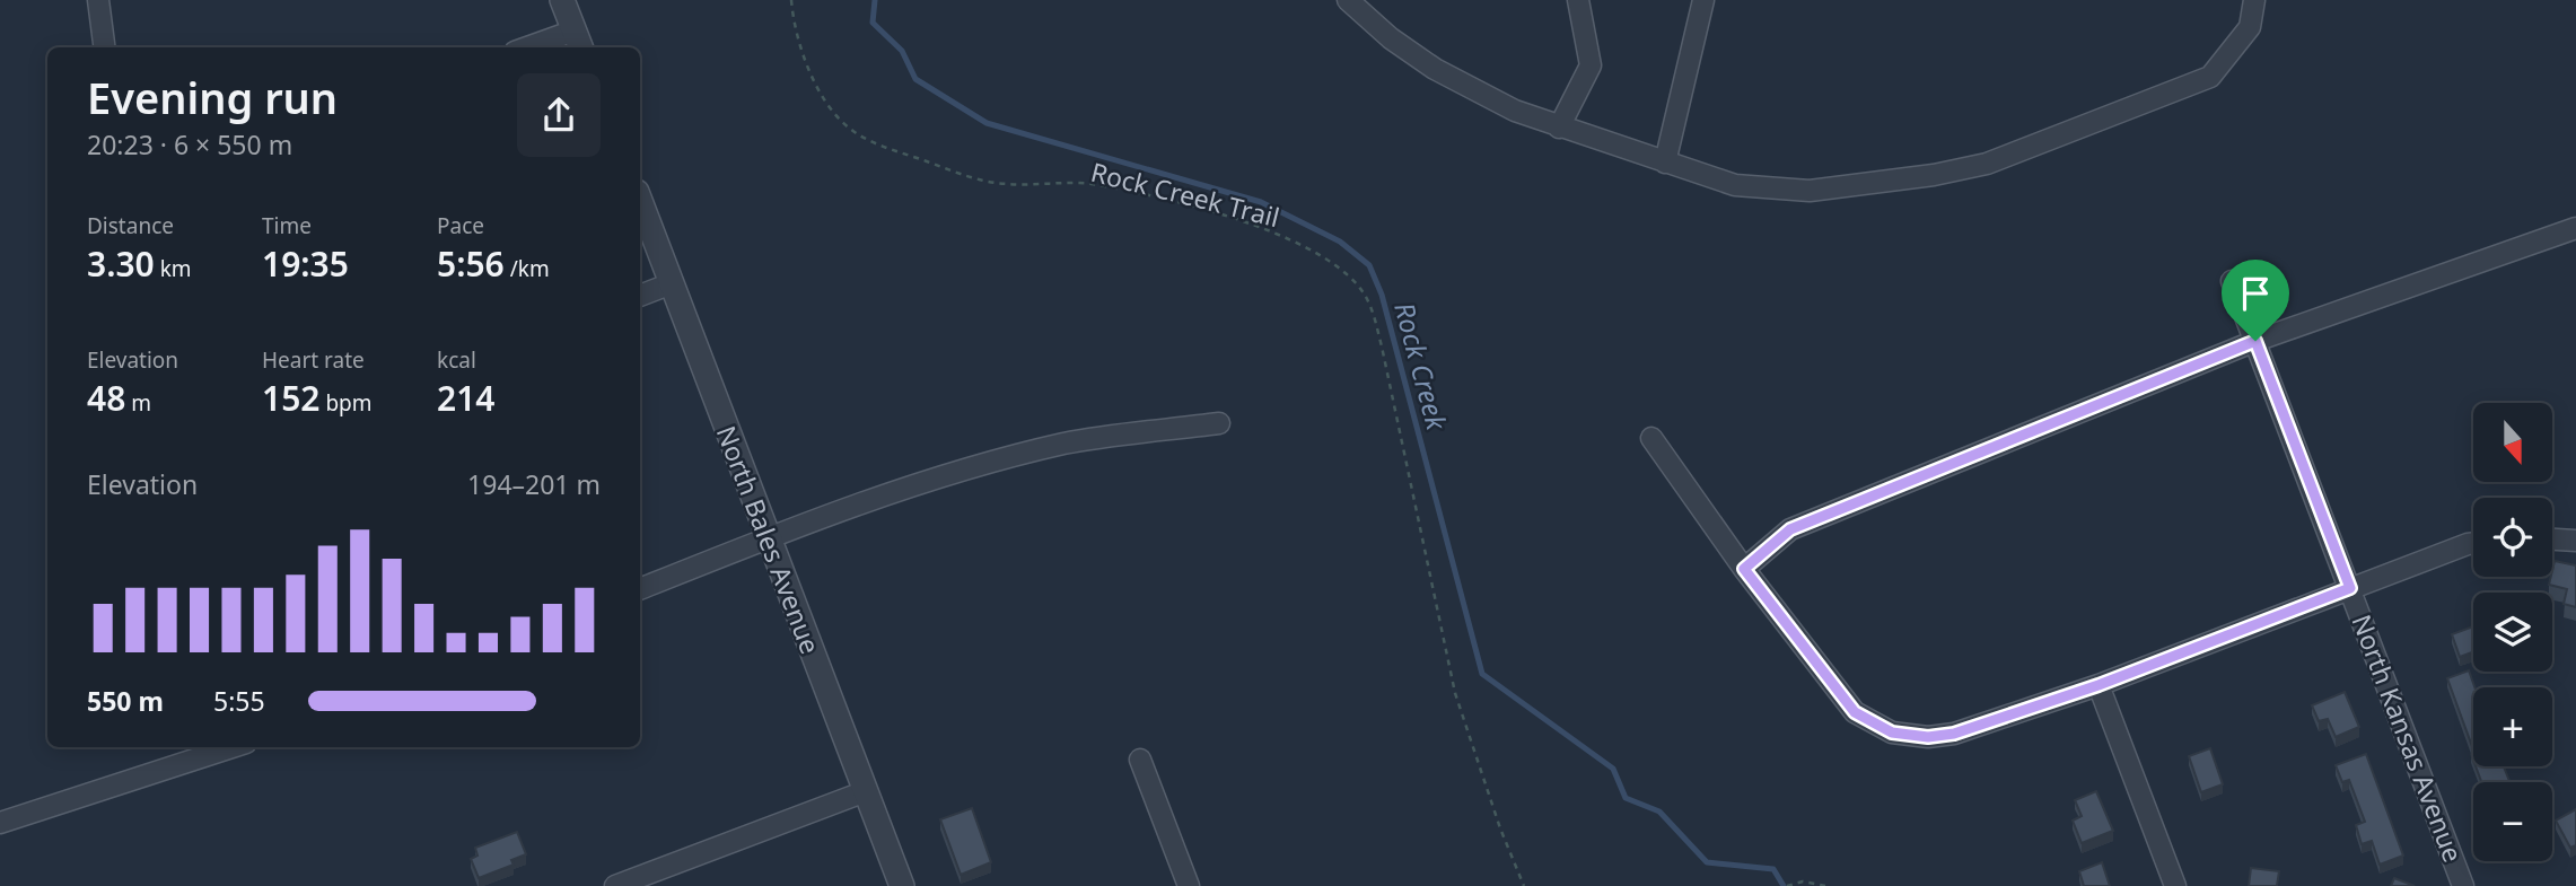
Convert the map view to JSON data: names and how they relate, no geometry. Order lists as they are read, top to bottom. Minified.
{"streets":{"street":["North Bales Avenue","North Kansas Avenue"],"path":["Rock Creek Trail"]},"water":["Rock Creek"],"north":"bottom","page":{"heading":["Evening run","20:23 · 6 × 550 m"],"stats":[["Distance","3.30 km"],["Time","19:35"],["Pace","5:56 /km"],["Elevation","48 m"],["Heart rate","152 bpm"],["kcal","214"]],"map_buttons":["+","−"],"chart":["Elevation","194–201 m"],"list":[{"name":"550 m","note":"5:55"}]}}
